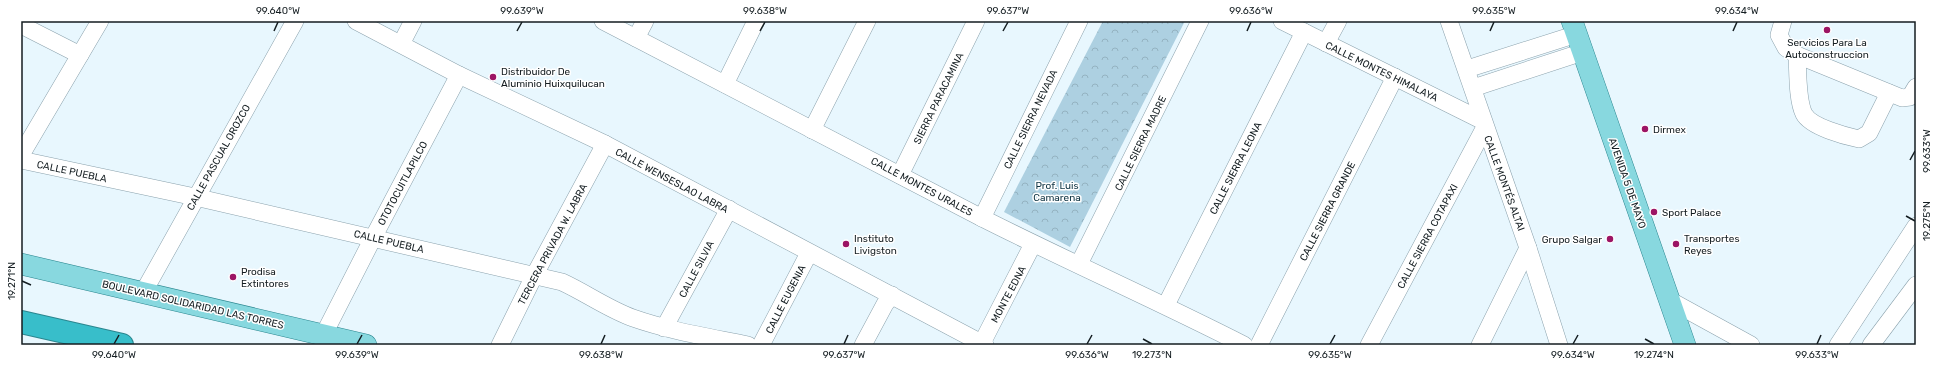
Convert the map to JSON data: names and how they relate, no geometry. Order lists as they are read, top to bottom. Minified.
{"streets":{"main road":["AVENIDA 5 DE MAYO","BOULEVARD SOLIDARIDAD LAS TORRES"],"street":["CALLE MONTES HIMALAYA","SIERRA PARACAMINA","CALLE SIERRA NEVADA","CALLE SIERRA MADRE","CALLE PASCUAL OROZCO","CALLE SIERRA LEONA","CALLE PUEBLA","CALLE WENSESLAO LABRA","OTOTOCUITLAPILCO","CALLE MONTÉS ALTAI","CALLE MONTES URALES","CALLE SIERRA GRANDE","CALLE SIERRA COTAPAXI","TERCERA PRIVADA W. LABRA","CALLE SILVIA","MONTE EDNA","CALLE EUGENIA"]},"crossings":[["CALLE MONTES HIMALAYA","CALLE SIERRA LEONA"],["CALLE MONTES HIMALAYA","CALLE MONTÉS ALTAI"],["CALLE MONTES HIMALAYA","CALLE SIERRA GRANDE"],["CALLE MONTES HIMALAYA","CALLE SIERRA COTAPAXI"],["SIERRA PARACAMINA","CALLE MONTES URALES"],["CALLE SIERRA NEVADA","CALLE MONTES URALES"],["CALLE SIERRA MADRE","CALLE MONTES URALES"],["CALLE PASCUAL OROZCO","CALLE PUEBLA"],["CALLE PASCUAL OROZCO","BOULEVARD SOLIDARIDAD LAS TORRES"],["CALLE SIERRA LEONA","CALLE MONTES URALES"],["CALLE PUEBLA","OTOTOCUITLAPILCO"],["CALLE PUEBLA","TERCERA PRIVADA W. LABRA"],["CALLE PUEBLA","CALLE SILVIA"],["CALLE WENSESLAO LABRA","OTOTOCUITLAPILCO"],["CALLE WENSESLAO LABRA","TERCERA PRIVADA W. LABRA"],["CALLE WENSESLAO LABRA","CALLE SILVIA"],["CALLE WENSESLAO LABRA","MONTE EDNA"],["CALLE WENSESLAO LABRA","CALLE EUGENIA"],["OTOTOCUITLAPILCO","BOULEVARD SOLIDARIDAD LAS TORRES"],["CALLE MONTÉS ALTAI","CALLE SIERRA COTAPAXI"],["CALLE MONTES URALES","MONTE EDNA"]],"parks":["Prof. Luis Camarena"],"places":["Servicios Para La Autoconstruccion","Distribuidor De Aluminio Huixquilucan","Dirmex","Sport Palace","Grupo Salgar","Instituto Livigston","Transportes Reyes","Prodisa Extintores"],"coordinates":["99.640°W","99.639°W","99.638°W","99.637°W","99.636°W","99.635°W","99.634°W","99.633°W","19.275°N","19.271°N","19.273°N","19.274°N"]}
